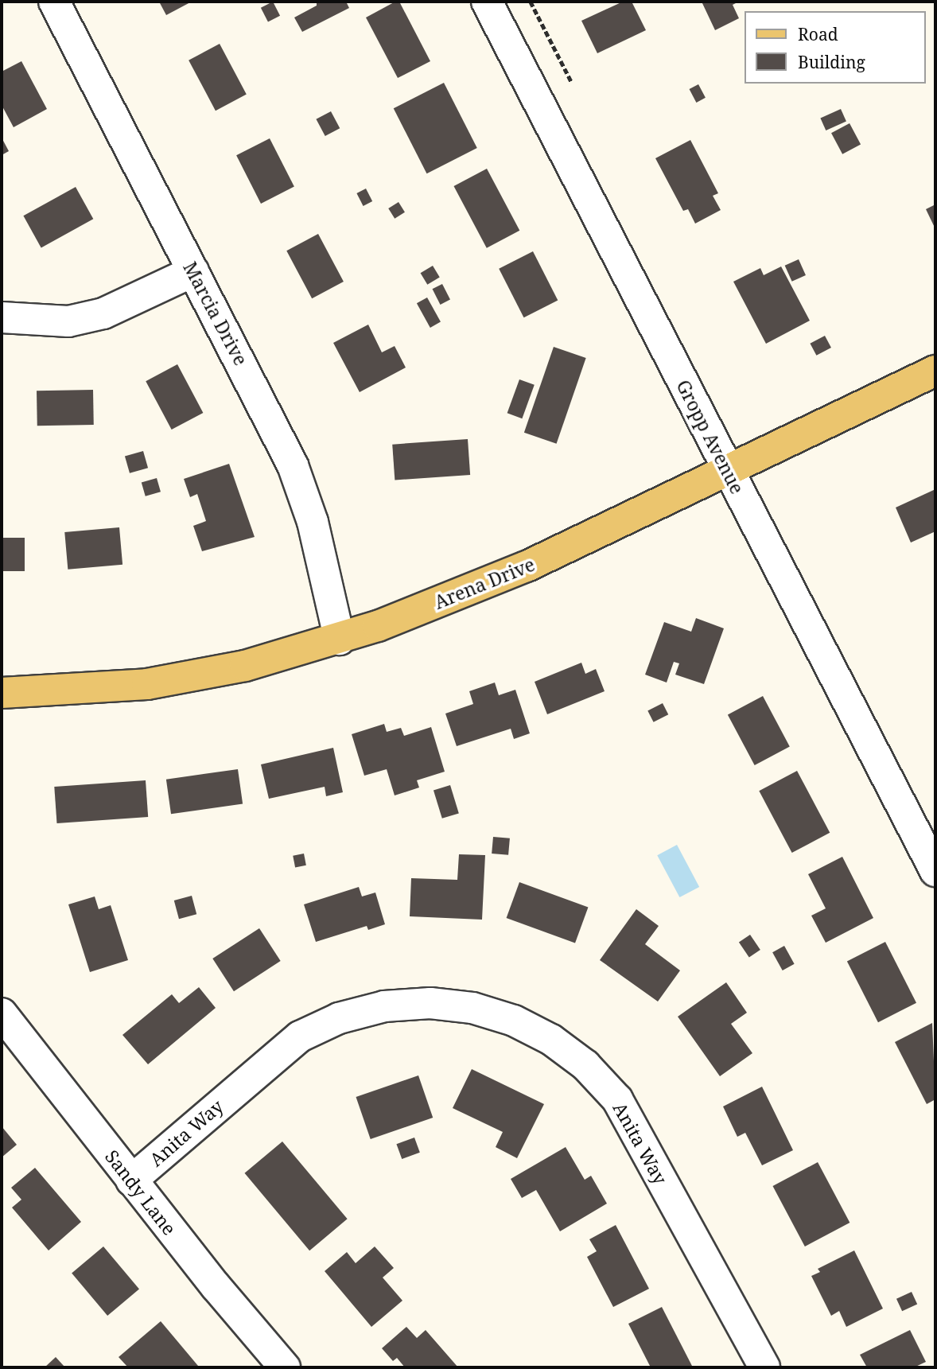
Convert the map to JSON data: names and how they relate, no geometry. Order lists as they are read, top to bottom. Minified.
{"streets":{"main road":["Arena Drive"],"street":["Marcia Drive","Gropp Avenue","Anita Way","Sandy Lane"]},"crossings":[["Marcia Drive","Arena Drive"],["Gropp Avenue","Arena Drive"],["Anita Way","Sandy Lane"]],"legend":["Road","Building"]}
